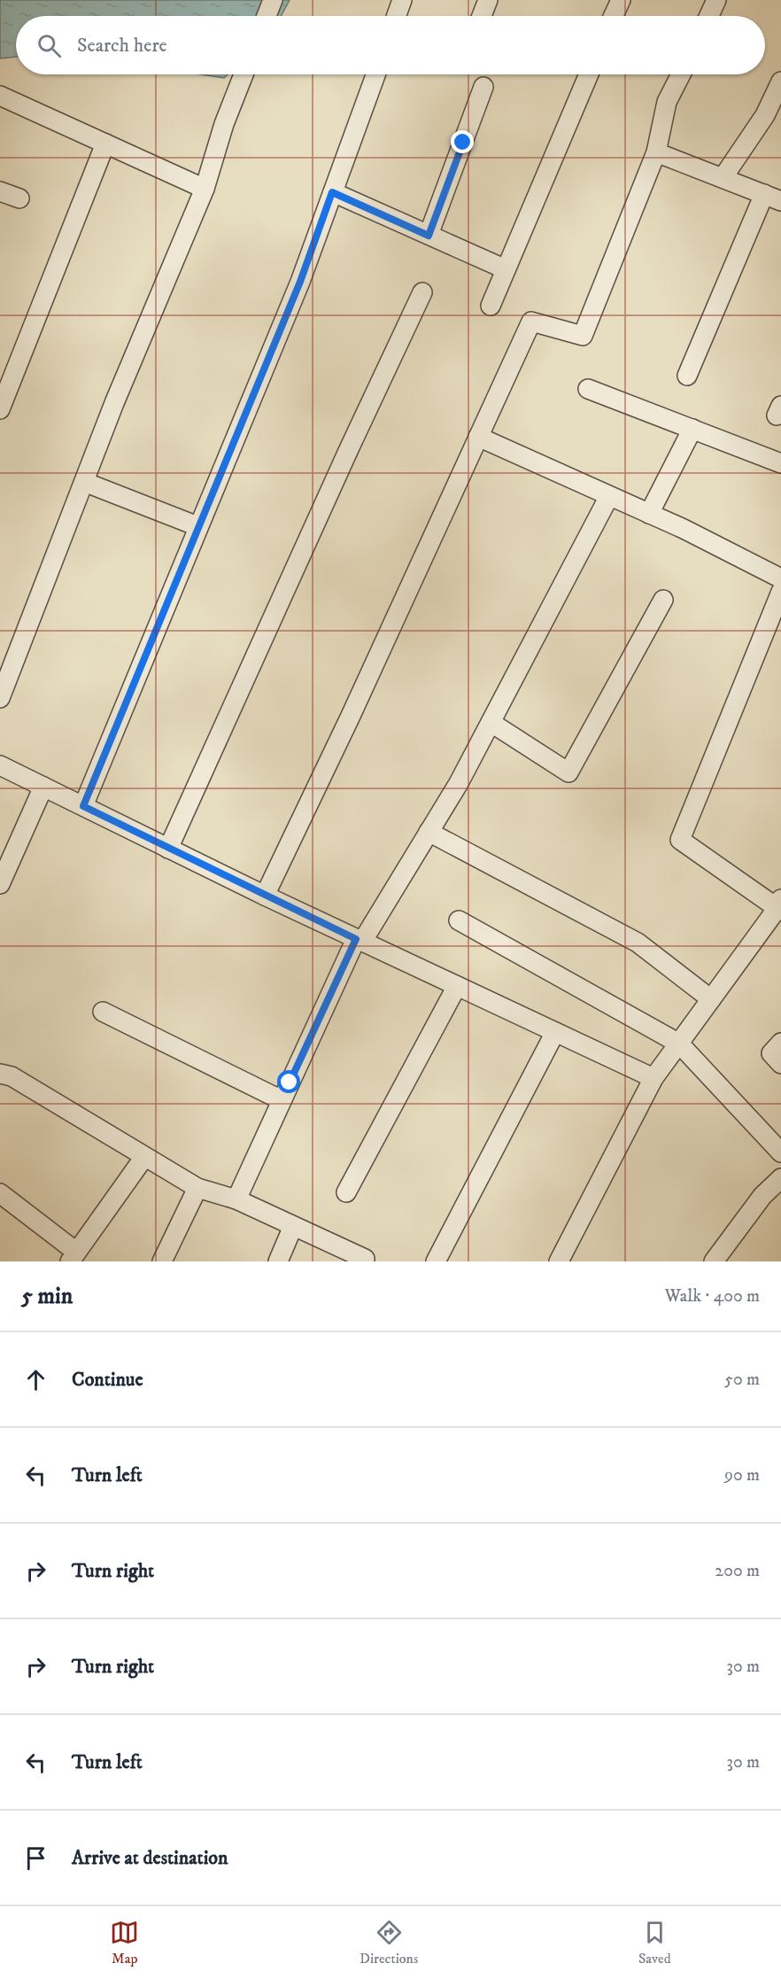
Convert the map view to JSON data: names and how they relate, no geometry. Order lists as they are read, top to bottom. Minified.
{"page":{"search":"Search here","heading":["5 min","Walk · 400 m"],"list":[["Continue","50 m"],["Turn left","90 m"],["Turn right","200 m"],["Turn right","30 m"],["Turn left","30 m"],"Arrive at destination"],"nav":["Map","Directions","Saved"]}}
